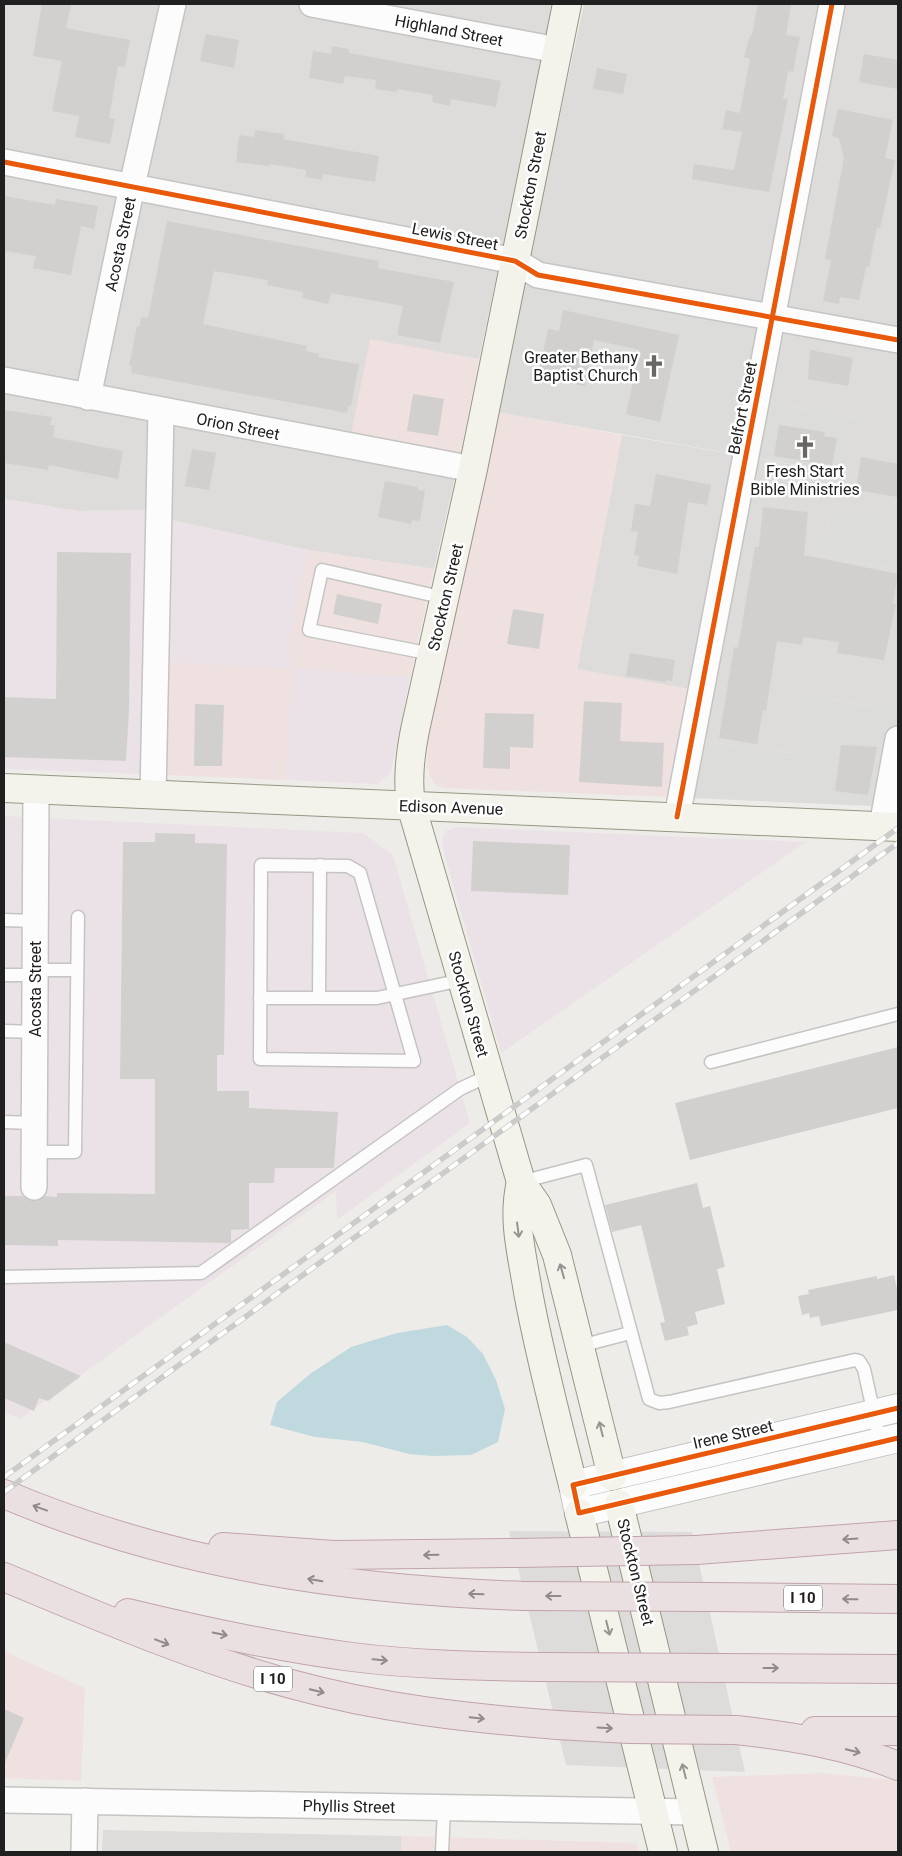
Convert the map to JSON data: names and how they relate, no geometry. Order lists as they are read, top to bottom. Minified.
{"streets":{"highway":["I 10"],"main road":["Stockton Street","Edison Avenue"],"street":["Highland Street","Lewis Street","Acosta Street","Belfort Street","Orion Street","Irene Street","Phyllis Street"]},"crossings":[["Highland Street","Stockton Street"],["Stockton Street","Lewis Street"],["Stockton Street","Orion Street"],["Stockton Street","Edison Avenue"],["Stockton Street","Irene Street"],["Stockton Street","Phyllis Street"],["Lewis Street","Acosta Street"],["Lewis Street","Belfort Street"],["Acosta Street","Orion Street"],["Acosta Street","Edison Avenue"],["Belfort Street","Edison Avenue"]],"places":{"church":["Greater Bethany Baptist Church","Fresh Start Bible Ministries"]}}
